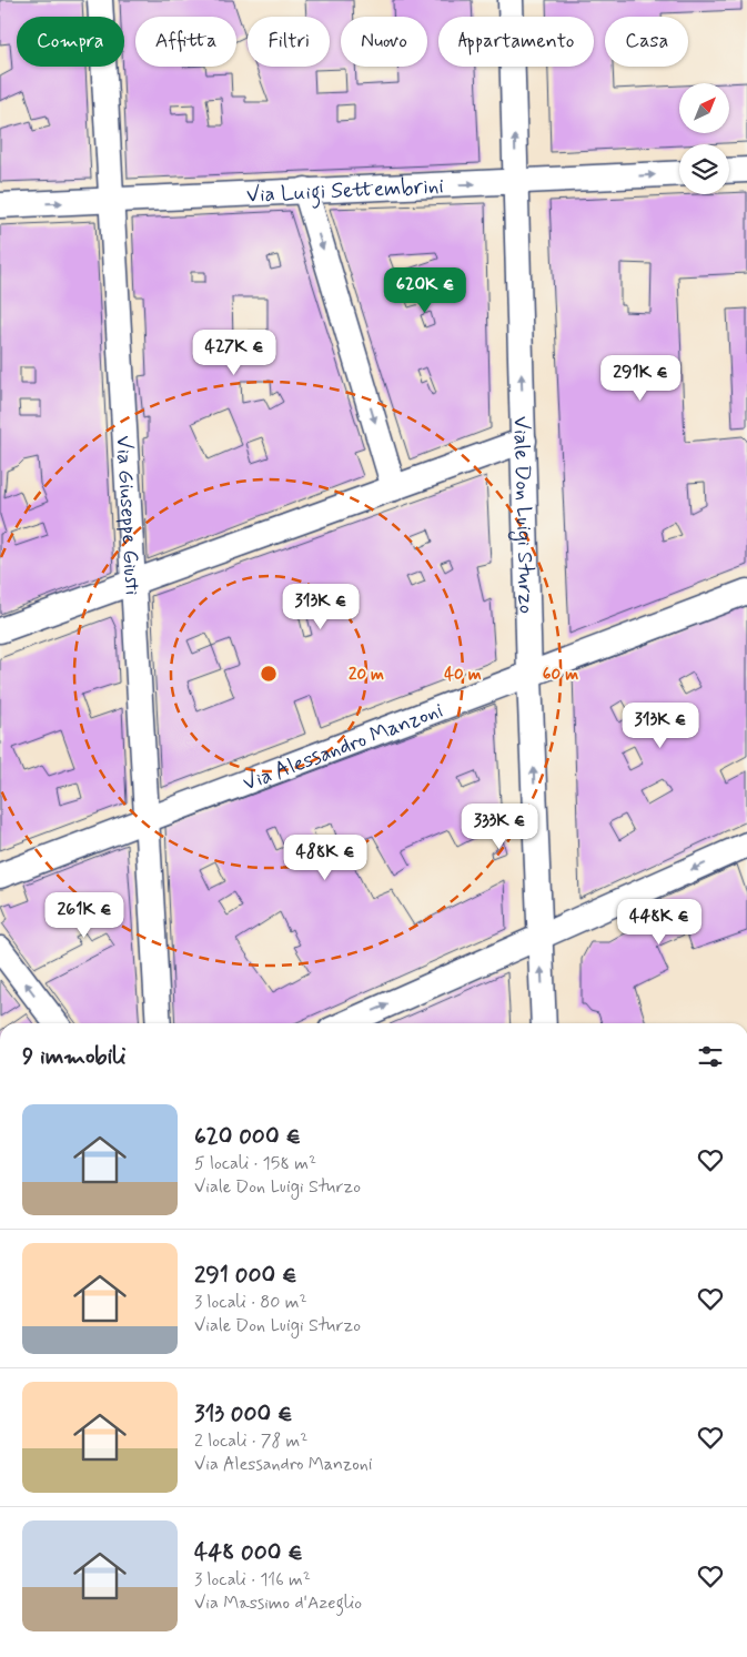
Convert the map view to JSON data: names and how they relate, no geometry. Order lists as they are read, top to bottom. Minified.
{"streets":{"street":["Via Luigi Settembrini","Via Giuseppe Giusti","Viale Don Luigi Sturzo","Via Alessandro Manzoni"]},"crossings":[["Via Luigi Settembrini","Via Giuseppe Giusti"],["Via Luigi Settembrini","Viale Don Luigi Sturzo"],["Via Giuseppe Giusti","Via Alessandro Manzoni"],["Viale Don Luigi Sturzo","Via Alessandro Manzoni"]],"one_way":["Via Luigi Settembrini"],"north":"top right","page":{"chip":["Compra","Affitta","Filtri","Nuovo","Appartamento","Casa"],"price":["620K €","427K €","291K €","313K €","313K €","333K €","488K €","261K €","448K €"],"heading":"9 immobili","list":[{"name":"620 000 €","note":"5 locali · 158 m² · Viale Don Luigi Sturzo"},{"name":"291 000 €","note":"3 locali · 80 m² · Viale Don Luigi Sturzo"},{"name":"313 000 €","note":"2 locali · 78 m² · Via Alessandro Manzoni"},{"name":"448 000 €","note":"3 locali · 116 m² · Via Massimo d'Azeglio"}]},"rings":["20 m","40 m","60 m"]}
